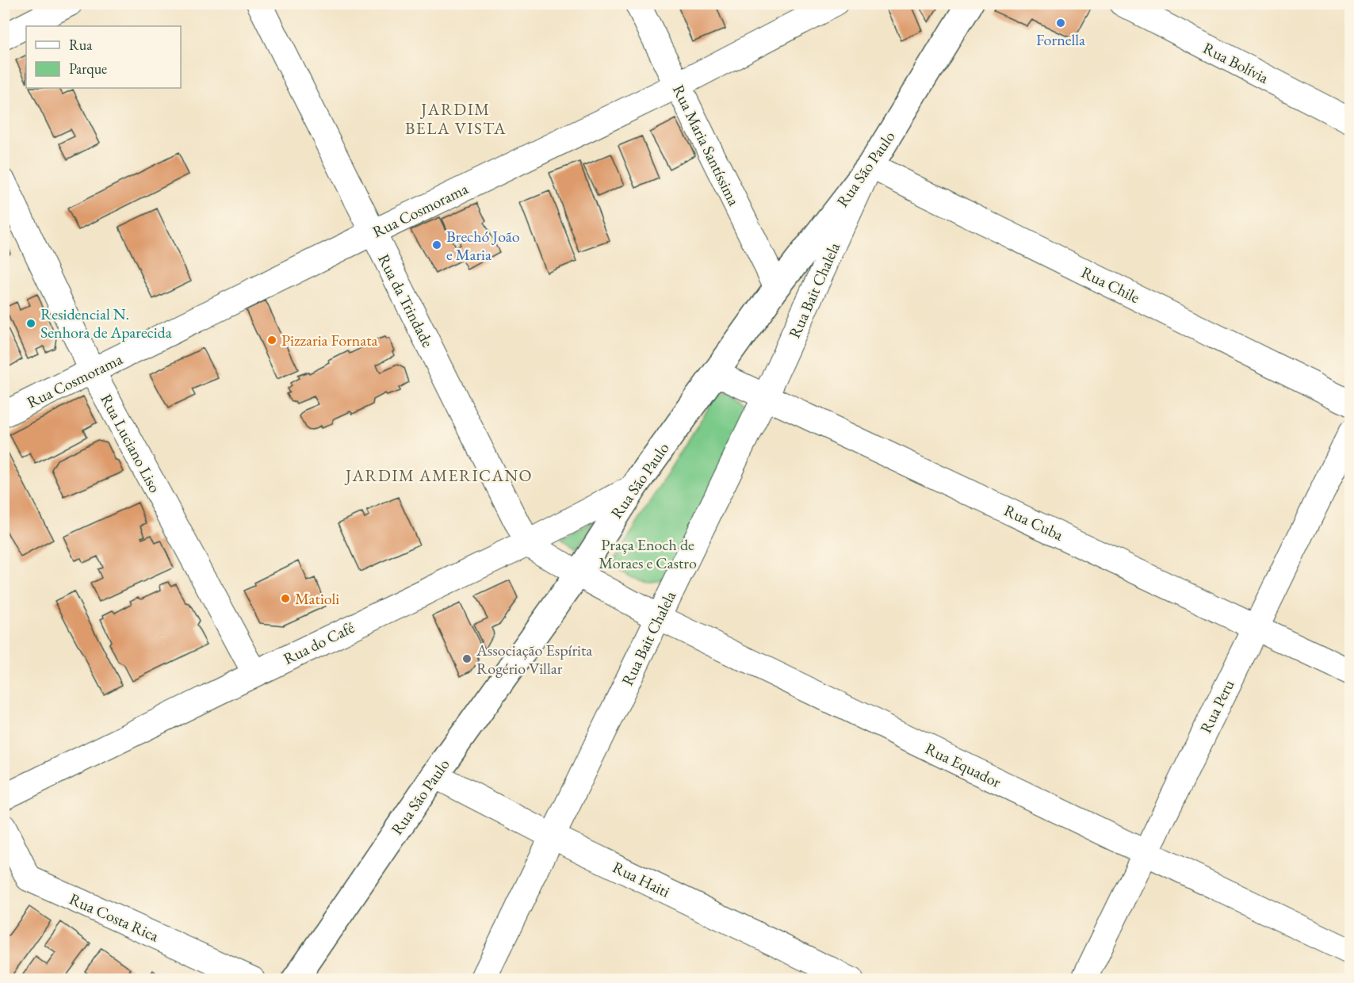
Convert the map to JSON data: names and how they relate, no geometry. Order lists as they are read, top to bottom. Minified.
{"streets":{"main road":["Rua São Paulo"],"street":["Rua Bolívia","Rua Maria Santíssima","Rua Cosmorama","Rua Chile","Rua Bait Chalela","Rua da Trindade","Rua Luciano Liso","Rua Cuba","Rua do Café","Rua Peru","Rua Equador","Rua Haiti","Rua Costa Rica"]},"crossings":[["Rua Maria Santíssima","Rua São Paulo"],["Rua Maria Santíssima","Rua Cosmorama"],["Rua São Paulo","Rua Chile"],["Rua São Paulo","Rua Bait Chalela"],["Rua São Paulo","Rua Cuba"],["Rua São Paulo","Rua do Café"],["Rua São Paulo","Rua Equador"],["Rua São Paulo","Rua Haiti"],["Rua Cosmorama","Rua da Trindade"],["Rua Cosmorama","Rua Luciano Liso"],["Rua Chile","Rua Bait Chalela"],["Rua Bait Chalela","Rua Cuba"],["Rua Bait Chalela","Rua Equador"],["Rua Bait Chalela","Rua Haiti"],["Rua da Trindade","Rua do Café"],["Rua Luciano Liso","Rua do Café"],["Rua Cuba","Rua Peru"],["Rua Peru","Rua Equador"]],"districts":["JARDIM BELA VISTA","JARDIM AMERICANO"],"parks":["Praça Enoch de Moraes e Castro"],"places":["Fornella","Brechó João e Maria","Residencial N. Senhora de Aparecida","Pizzaria Fornata","Matioli","Associação Espírita Rogério Villar"],"legend":["Rua","Parque"]}
